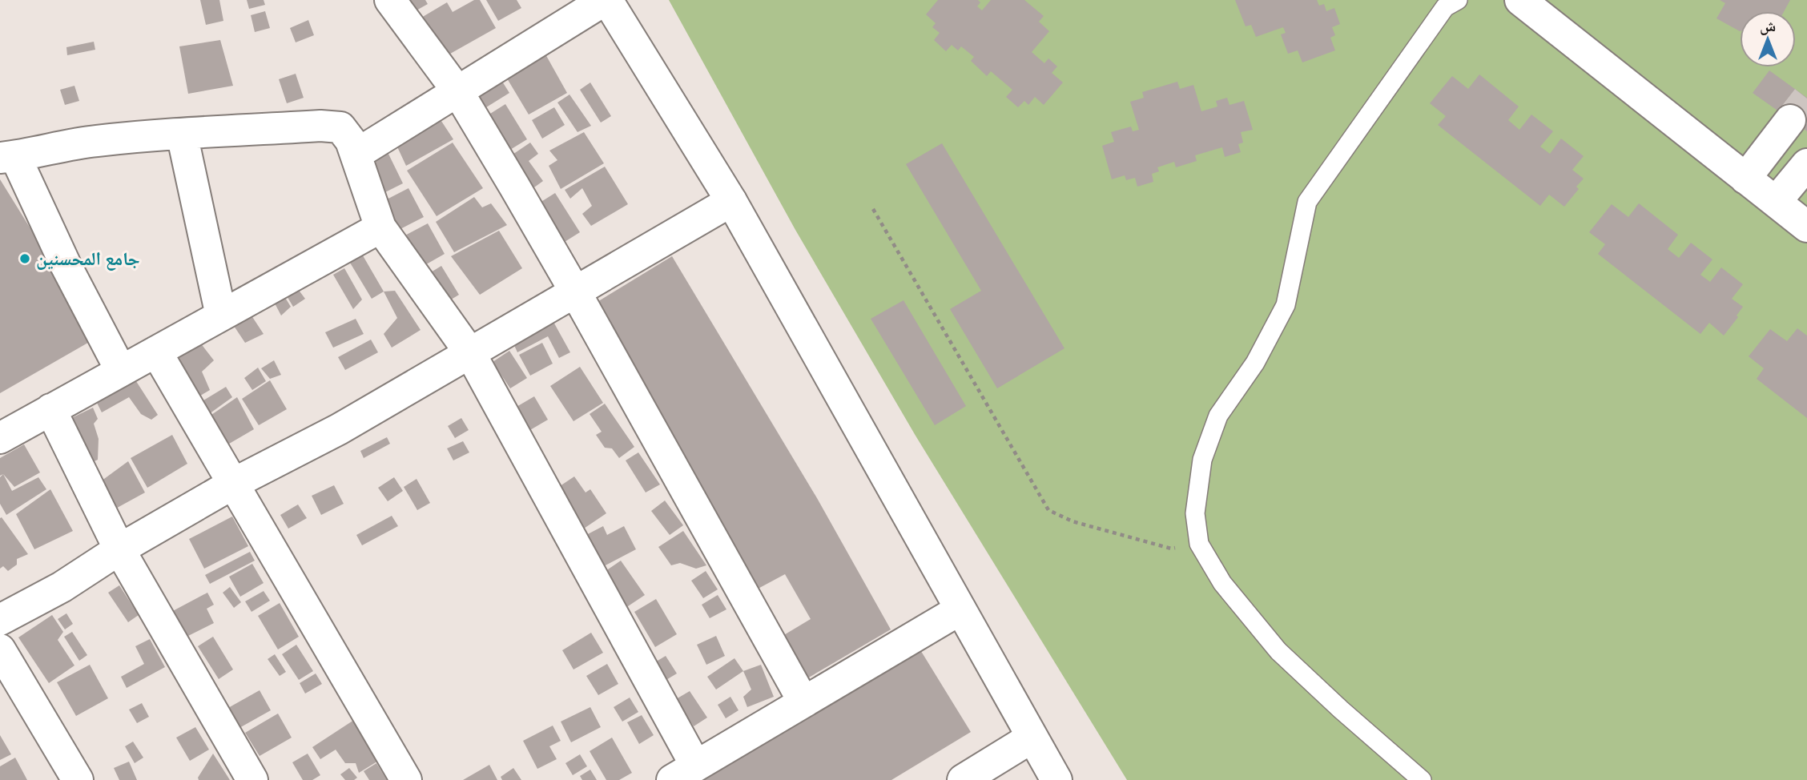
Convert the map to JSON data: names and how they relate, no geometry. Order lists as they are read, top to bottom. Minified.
{"places":["جامع المحسنين"],"north":"top"}
